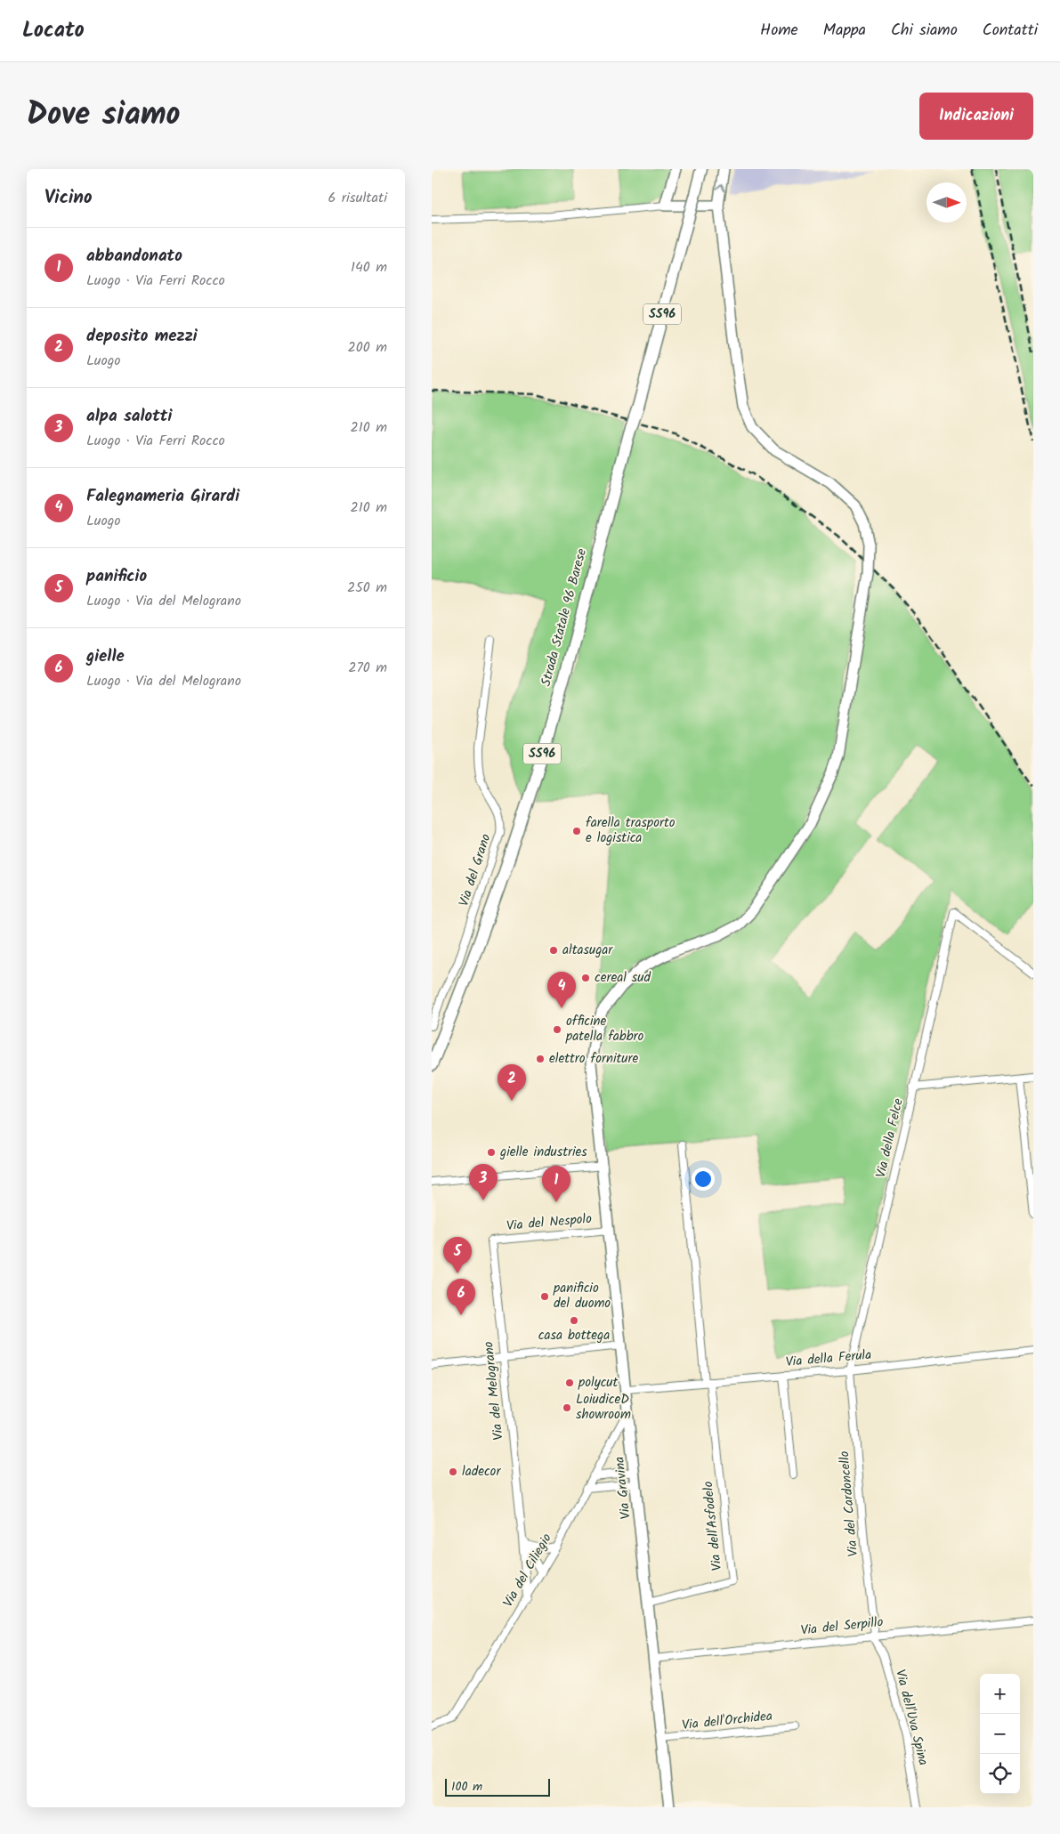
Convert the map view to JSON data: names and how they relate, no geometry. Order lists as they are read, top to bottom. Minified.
{"streets":{"main road":["SS96","Strada Statale 96 Barese","Via Gravina"],"street":["Via del Grano","Via della Felce","Via del Nespolo","Via della Ferula","Via del Melograno","Via del Cardoncello","Via dell'Asfodelo","Via del Ciliegio","Via del Serpillo","Via dell'Uva Spina","Via dell'Orchidea"]},"crossings":[["Via della Felce","Via della Ferula"],["Via della Felce","Via del Cardoncello"],["Via del Nespolo","Via del Melograno"],["Via del Nespolo","Via Gravina"],["Via della Ferula","Via Gravina"],["Via della Ferula","Via del Cardoncello"],["Via della Ferula","Via dell'Asfodelo"],["Via del Melograno","Via del Ciliegio"],["Via Gravina","Via dell'Asfodelo"],["Via Gravina","Via del Ciliegio"],["Via Gravina","Via del Serpillo"],["Via Gravina","Via dell'Orchidea"],["Via del Cardoncello","Via del Serpillo"],["Via del Cardoncello","Via dell'Uva Spina"],["Via del Serpillo","Via dell'Uva Spina"]],"places":["farella trasporto e logistica","altasugar","cereal sud","officine patella fabbro","elettro forniture","gielle industries","panificio del duomo","casa bottega","polycut","LoiudiceD showroom","ladecor"],"scale_bar":"100 m","north":"right","page":{"header":"Locato","nav":["Home","Mappa","Chi siamo","Contatti"],"title":"Dove siamo","buttons":"Indicazioni","heading":["Vicino","6 risultati"],"list":[{"mark":"1","name":"abbandonato","note":"Luogo · Via Ferri Rocco","value":"140 m"},{"mark":"2","name":"deposito mezzi","note":"Luogo","value":"200 m"},{"mark":"3","name":"alpa salotti","note":"Luogo · Via Ferri Rocco","value":"210 m"},{"mark":"4","name":"Falegnameria Girardi","note":"Luogo","value":"210 m"},{"mark":"5","name":"panificio","note":"Luogo · Via del Melograno","value":"250 m"},{"mark":"6","name":"gielle","note":"Luogo · Via del Melograno","value":"270 m"}],"pins":["4","2","3","1","5","6"],"map_buttons":["+","−"],"scale":"100 m"}}
